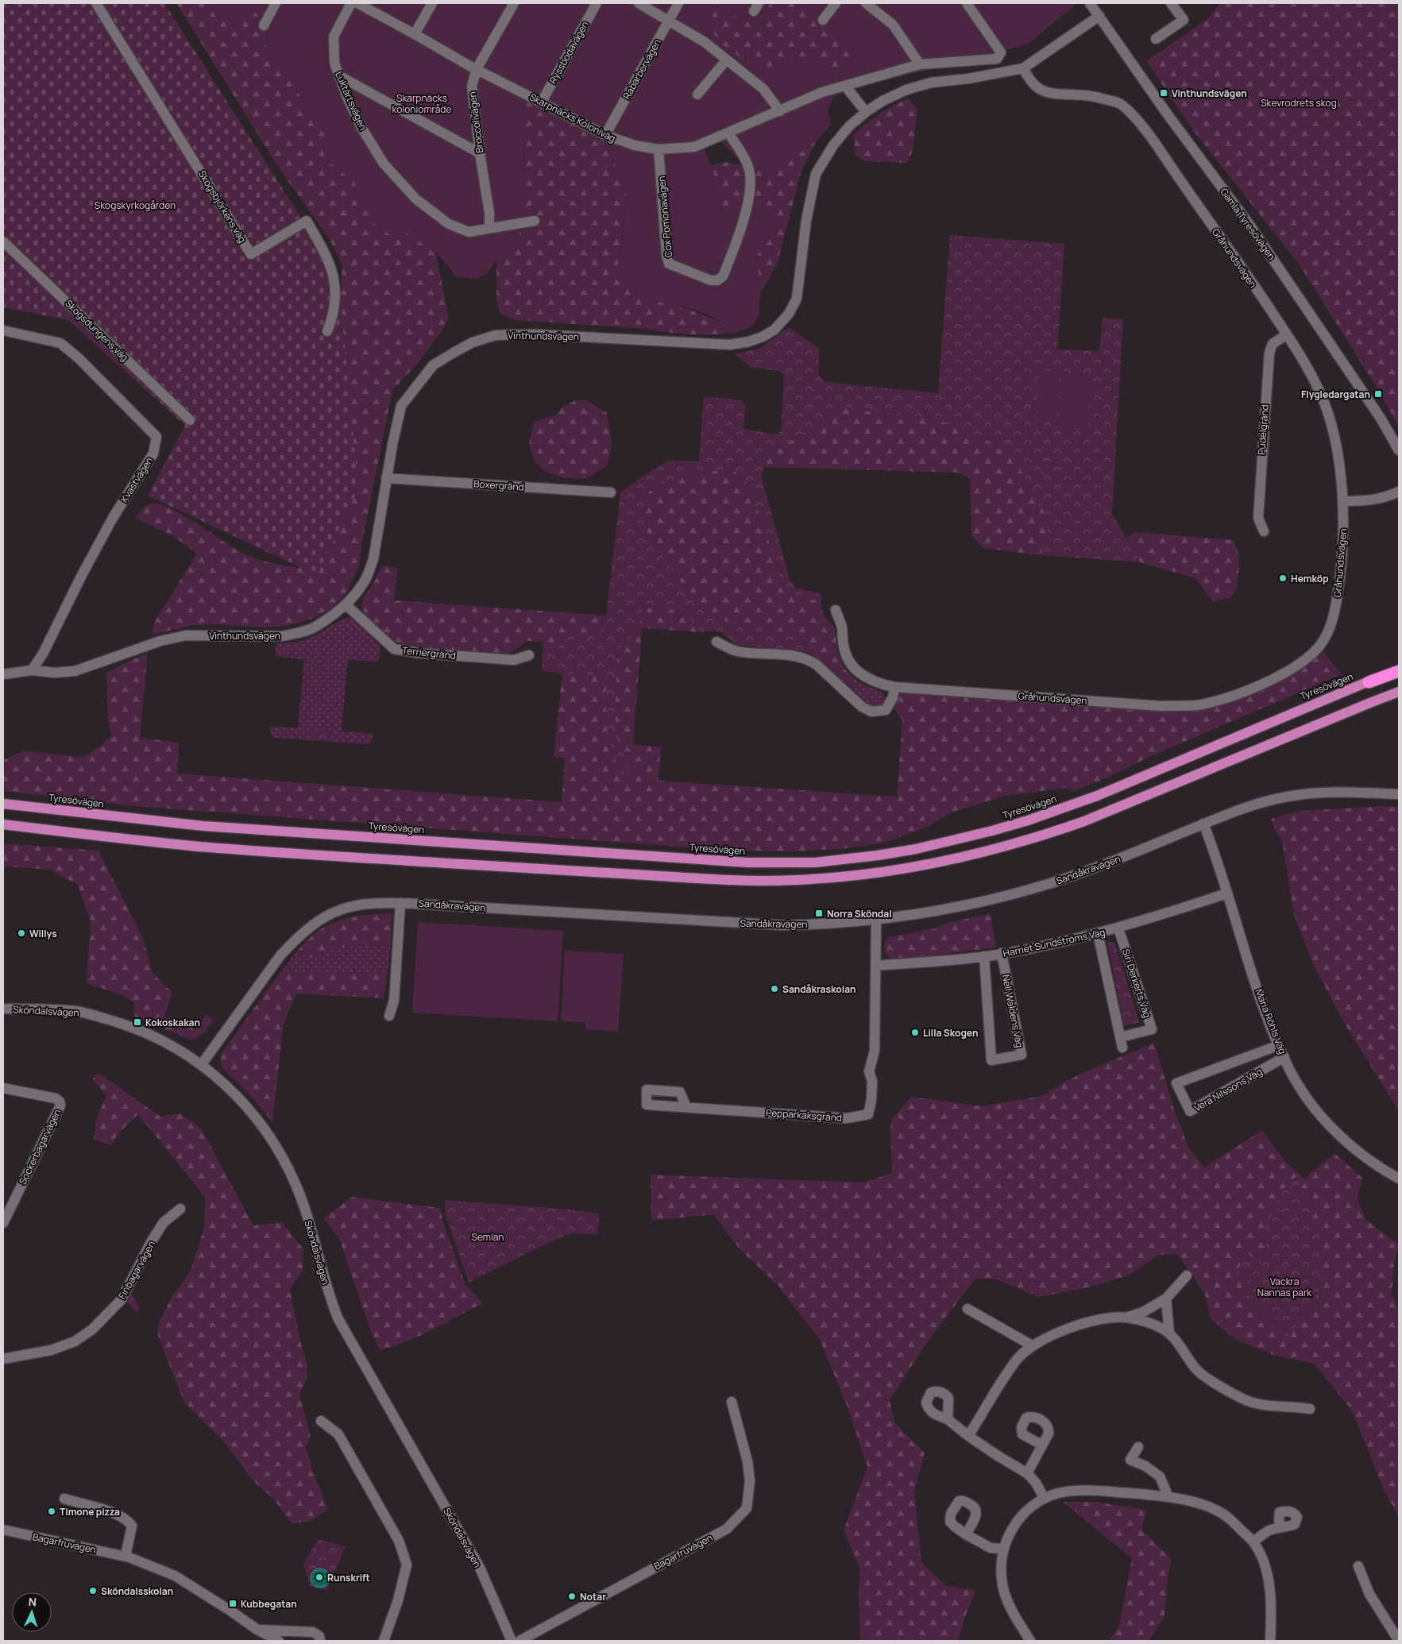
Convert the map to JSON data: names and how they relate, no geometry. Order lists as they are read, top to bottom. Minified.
{"streets":{"highway":["Tyresövägen"],"street":["Ryssbodavägen","Rabarbervägen","Luktärtsvägen","Skarpnäcks Koloniväg","Broccolivägen","Skogsbjörkens väg","Cox Pomonavägen","Gamla Tyresövägen","Gråhundsvägen","Skogsdungens väg","Vinthundsvägen","Pudelgränd","Kvastvägen","Boxergränd","Terriergränd","Sandåkravägen","Harriet Sundströms Väg","Siri Derkerts Väg","Sköndalsvägen","Nell Waldens Väg","Maria Röhls Väg","Vera Nilssons Väg","Pepparkaksgränd","Sockerbagarvägen","Finbagarvägen","Bagarfruvägen"]},"crossings":[["Ryssbodavägen","Skarpnäcks Koloniväg"],["Rabarbervägen","Skarpnäcks Koloniväg"],["Luktärtsvägen","Broccolivägen"],["Skarpnäcks Koloniväg","Broccolivägen"],["Skarpnäcks Koloniväg","Cox Pomonavägen"],["Gamla Tyresövägen","Vinthundsvägen"],["Gråhundsvägen","Vinthundsvägen"],["Gråhundsvägen","Pudelgränd"],["Vinthundsvägen","Kvastvägen"],["Vinthundsvägen","Boxergränd"],["Vinthundsvägen","Terriergränd"],["Sandåkravägen","Sköndalsvägen"],["Sandåkravägen","Maria Röhls Väg"],["Sandåkravägen","Pepparkaksgränd"],["Harriet Sundströms Väg","Siri Derkerts Väg"],["Harriet Sundströms Väg","Nell Waldens Väg"],["Harriet Sundströms Väg","Maria Röhls Väg"],["Harriet Sundströms Väg","Pepparkaksgränd"],["Maria Röhls Väg","Vera Nilssons Väg"]],"parks":["Skarpnäcks koloniområde","Skevrodrets skog","Skogskyrkogården","Semlan","Vackra Nannas park"],"places":{"transit":["Vinthundsvägen","Flygledargatan","Norra Sköndal","Kokoskakan","Kubbegatan"],"other":["Hemköp","Willys","Sandåkraskolan","Lilla Skogen","Timone pizza","Runskrift","Sköndalsskolan","Notar"]},"north":"top"}
